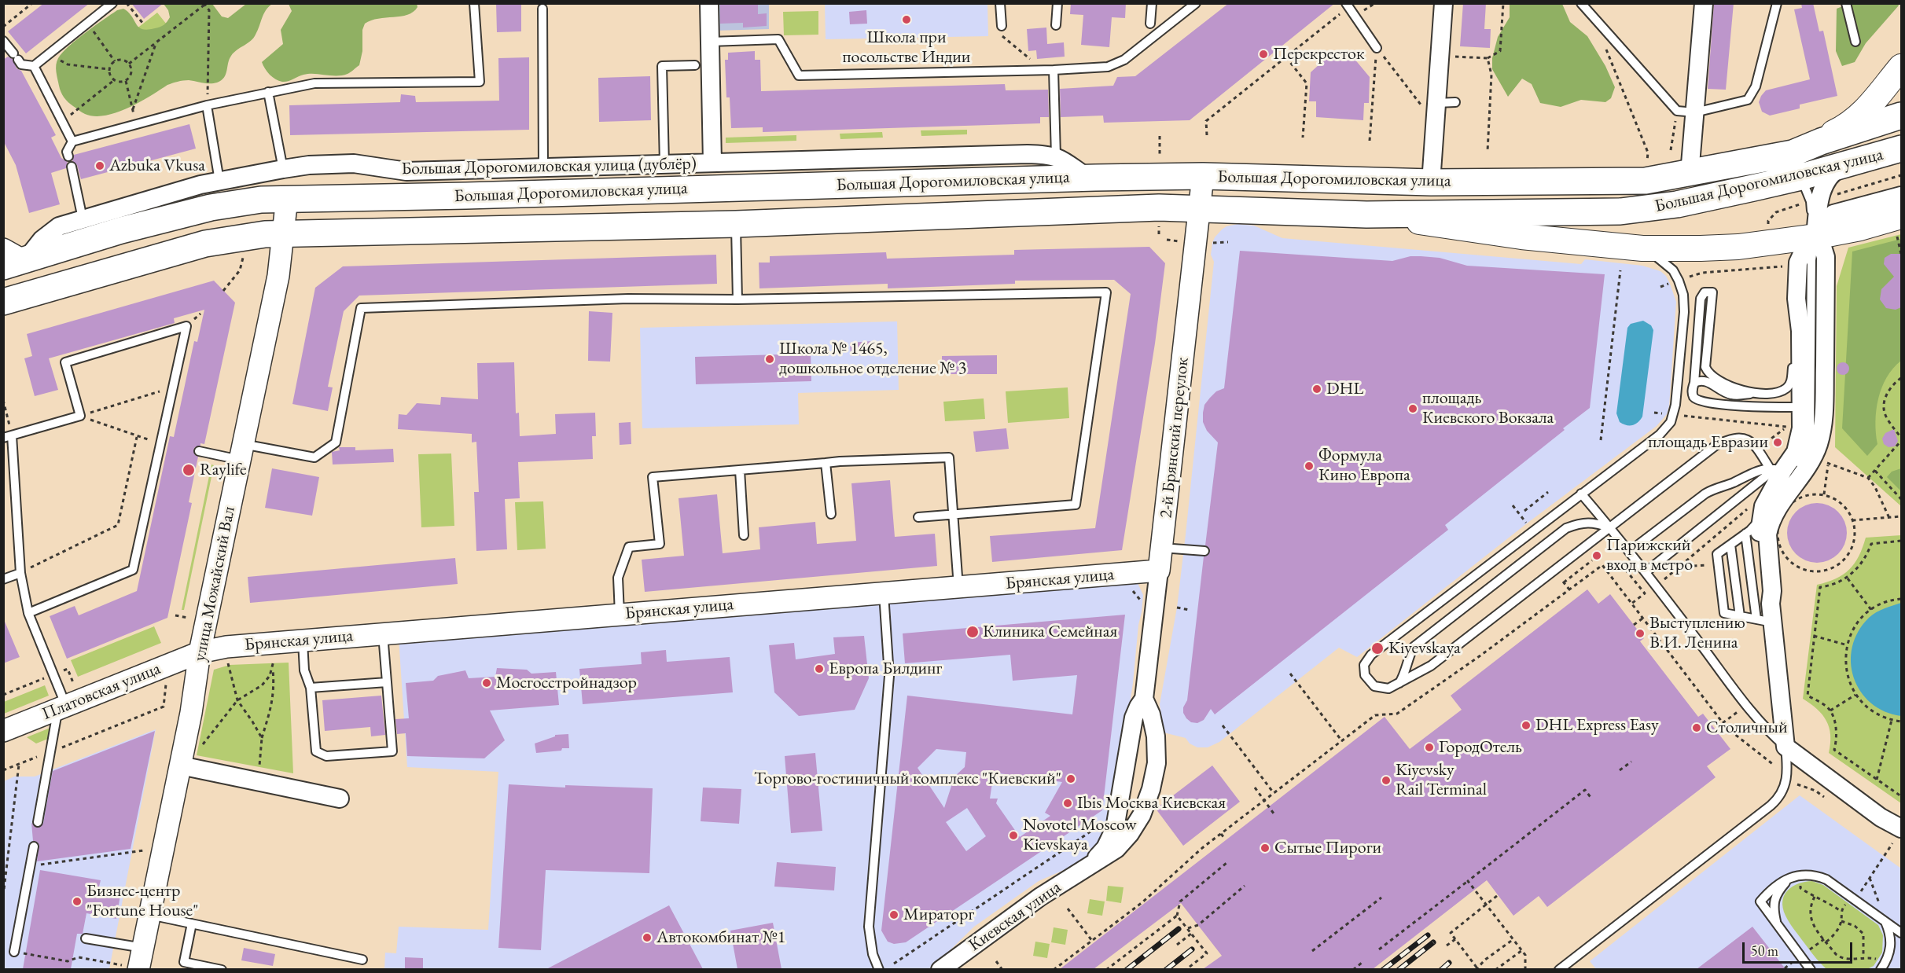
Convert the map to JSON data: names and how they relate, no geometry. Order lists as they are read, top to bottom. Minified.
{"streets":{"main road":["Большая Дорогомиловская улица"],"street":["Большая Дорогомиловская улица (дублёр)","2-й Брянский переулок","Брянская улица","улица Можайский Вал","Платовская улица","Киевская улица"]},"crossings":[["Большая Дорогомиловская улица (дублёр)","Большая Дорогомиловская улица"],["Большая Дорогомиловская улица","2-й Брянский переулок"],["Большая Дорогомиловская улица","улица Можайский Вал"],["2-й Брянский переулок","Брянская улица"],["2-й Брянский переулок","Киевская улица"],["Брянская улица","улица Можайский Вал"],["Брянская улица","Платовская улица"],["улица Можайский Вал","Платовская улица"]],"places":["Школа при посольстве Индии","Перекресток","Azbuka Vkusa","Школа № 1465, дошкольное отделение № 3","DHL","площадь Киевского Вокзала","площадь Евразии","Формула Кино Европа","Raylife","Парижский вход в метро","Клиника Семейная","Выступлению В.И. Ленина","Kiyevskaya","Европа Билдинг","Мосгосстройнадзор","DHL Express Easy","Столичный","ГородОтель","Торгово-гостиничный комплекс \"Киевский\"","Kiyevsky Rail Terminal","Ibis Москва Киевская","Novotel Moscow Kievskaya","Сытые Пироги","Бизнес-центр \"Fortune House\"","Мираторг","Автокомбинат №1"],"scale_bar":"50 m"}
